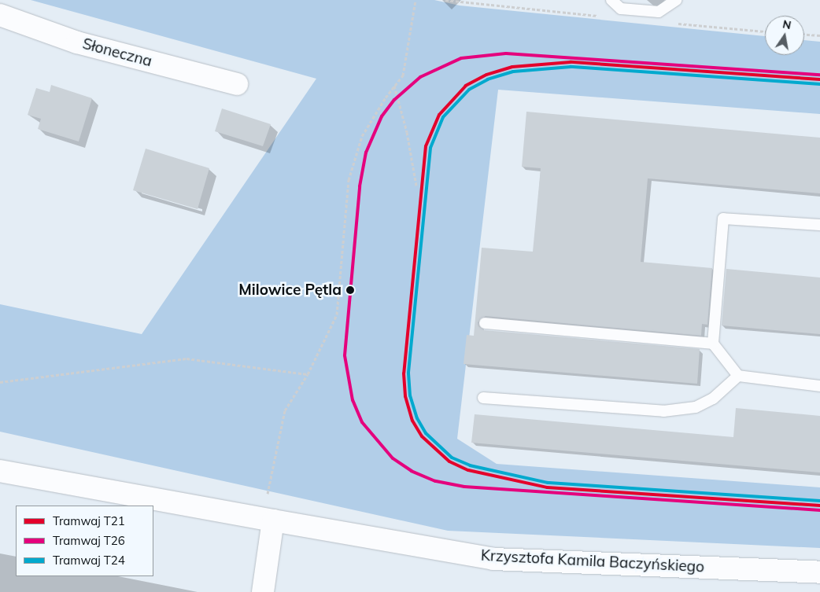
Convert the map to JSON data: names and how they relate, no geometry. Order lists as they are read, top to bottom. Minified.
{"streets":{"street":["Słoneczna","Krzysztofa Kamila Baczyńskiego"]},"places":["Milowice Pętla"],"lines":["tram line T26","tram line T21","tram line T24"],"legend":["Tramwaj T21","Tramwaj T26","Tramwaj T24"],"north":"top"}
